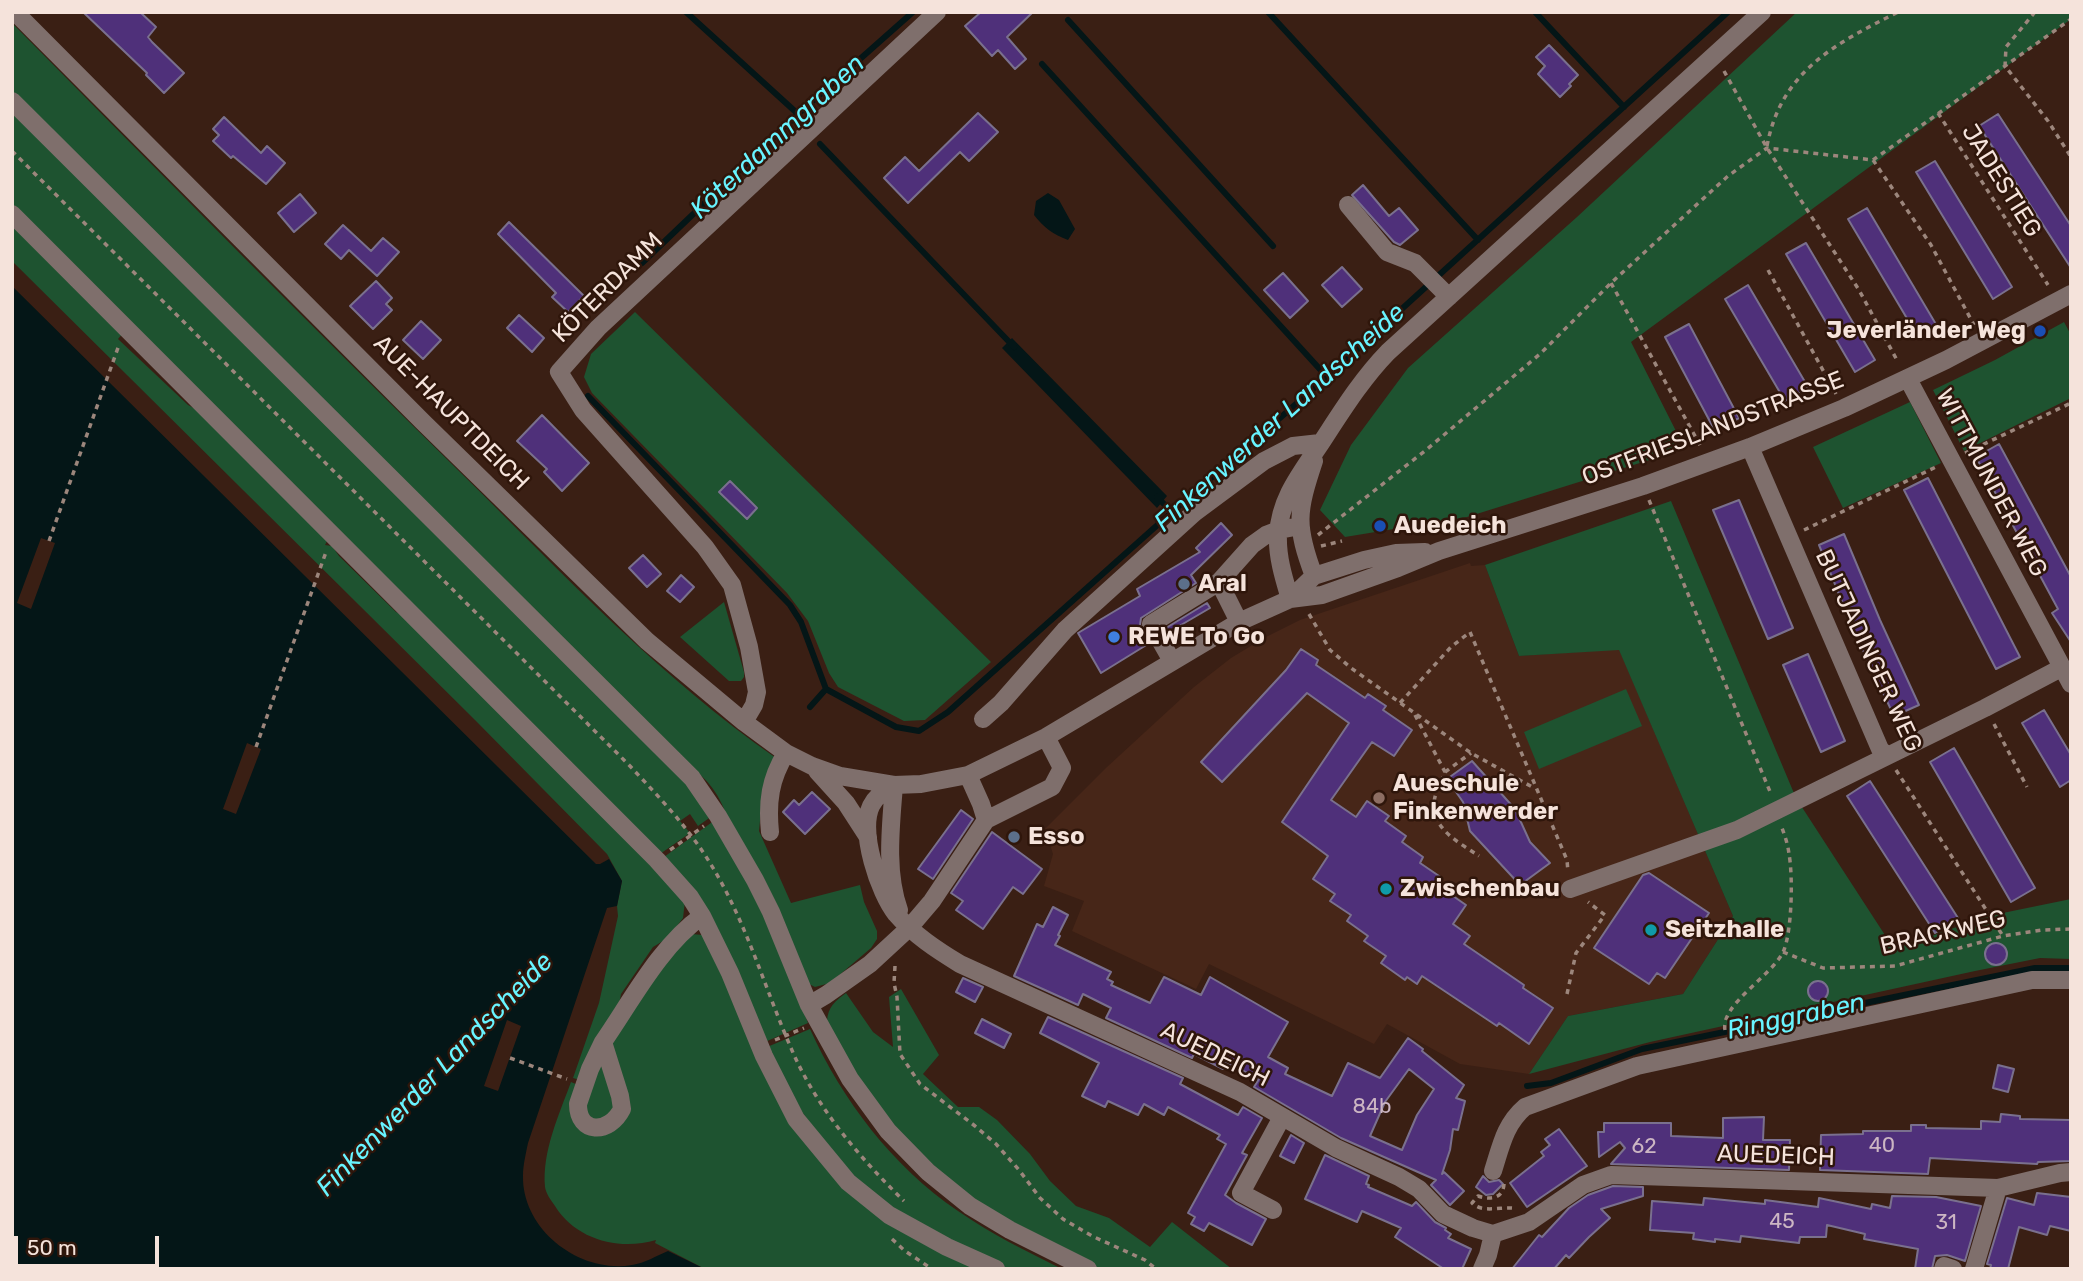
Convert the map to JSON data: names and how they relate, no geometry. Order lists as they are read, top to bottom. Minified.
{"streets":{"street":["KÖTERDAMM","AUE-HAUPTDEICH","OSTFRIESLANDSTRASSE","WITTMUNDER WEG","BUTJADINGER WEG","AUEDEICH"],"path":["JADESTIEG","BRACKWEG"]},"crossings":[["JADESTIEG","OSTFRIESLANDSTRASSE"],["KÖTERDAMM","AUE-HAUPTDEICH"],["AUE-HAUPTDEICH","OSTFRIESLANDSTRASSE"],["AUE-HAUPTDEICH","AUEDEICH"],["OSTFRIESLANDSTRASSE","WITTMUNDER WEG"],["OSTFRIESLANDSTRASSE","BUTJADINGER WEG"],["OSTFRIESLANDSTRASSE","AUEDEICH"],["BUTJADINGER WEG","BRACKWEG"]],"water":["Köterdammgraben","Finkenwerder Landscheide","Ringgraben"],"places":["Jeverländer Weg","Auedeich","Aral","REWE To Go","Aueschule Finkenwerder","Esso","Zwischenbau","Seitzhalle"],"house_numbers":["84b","40","62","45","31"],"scale_bar":"50 m"}
